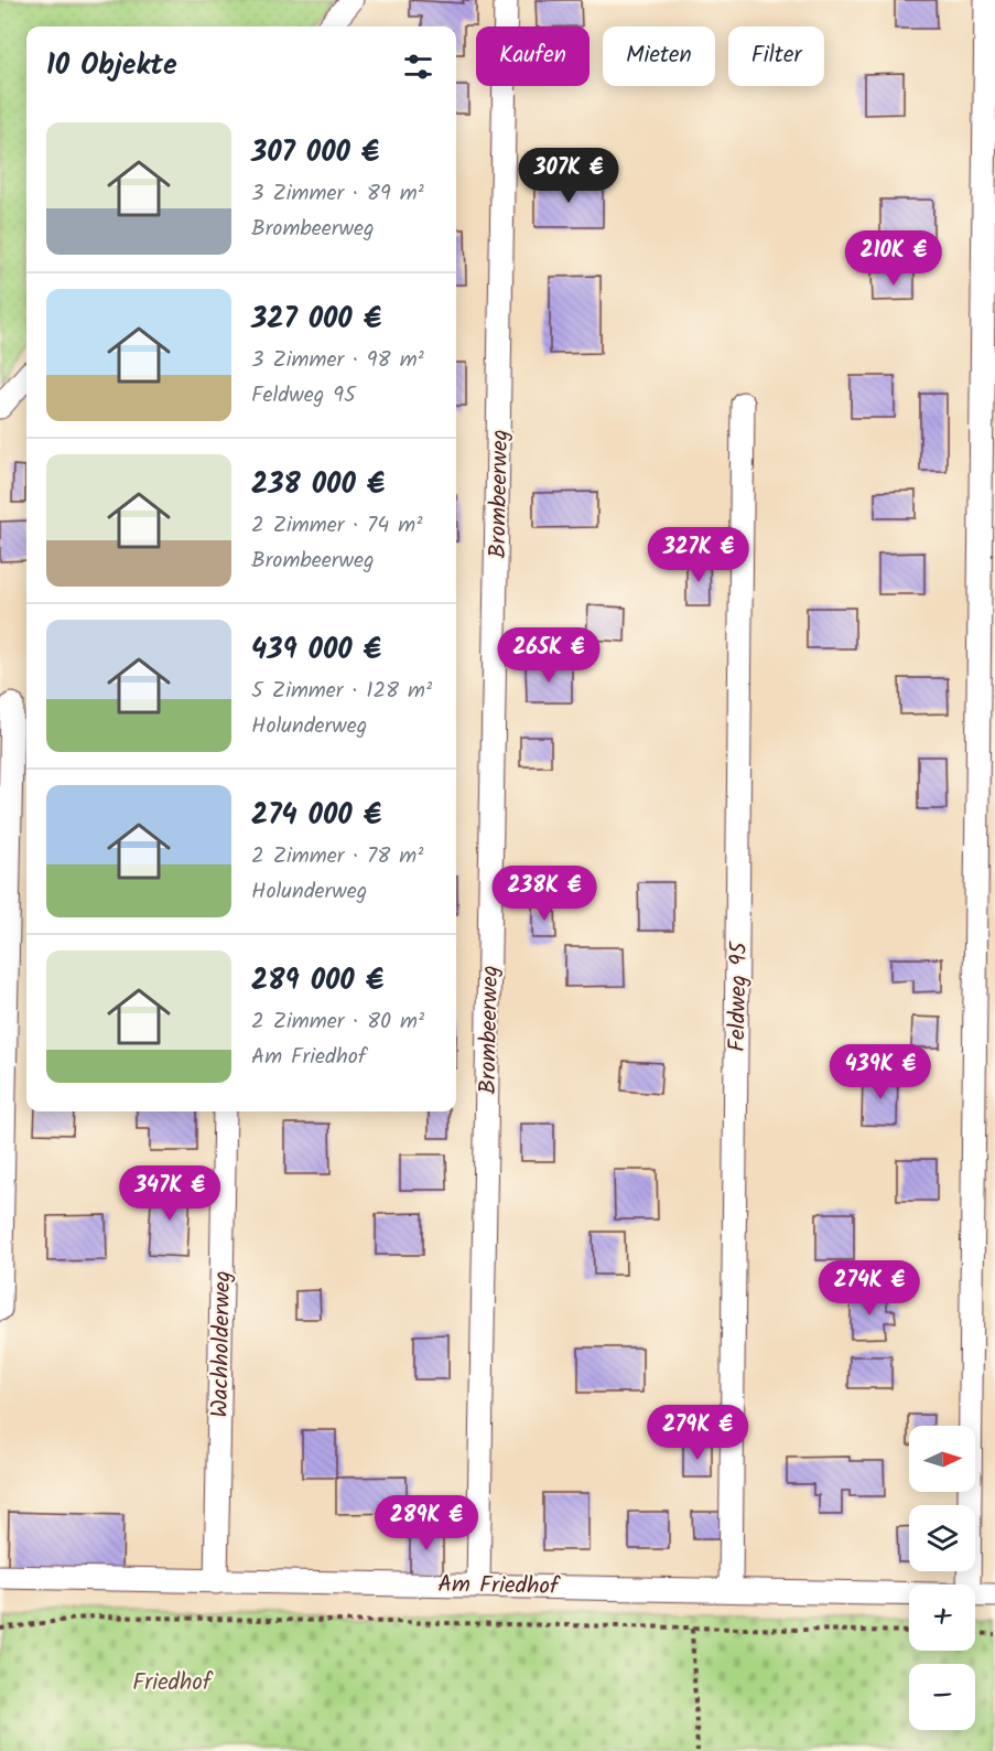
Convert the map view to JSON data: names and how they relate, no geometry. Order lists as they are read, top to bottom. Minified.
{"streets":{"street":["Brombeerweg","Feldweg 95","Wachholderweg","Am Friedhof"]},"crossings":[["Brombeerweg","Am Friedhof"],["Feldweg 95","Am Friedhof"],["Wachholderweg","Am Friedhof"]],"parks":["Friedhof"],"north":"right","page":{"chip":["Kaufen","Mieten","Filter"],"heading":"10 Objekte","list":[{"name":"307 000 €","note":"3 Zimmer · 89 m² · Brombeerweg"},{"name":"327 000 €","note":"3 Zimmer · 98 m² · Feldweg 95"},{"name":"238 000 €","note":"2 Zimmer · 74 m² · Brombeerweg"},{"name":"439 000 €","note":"5 Zimmer · 128 m² · Holunderweg"},{"name":"274 000 €","note":"2 Zimmer · 78 m² · Holunderweg"},{"name":"289 000 €","note":"2 Zimmer · 80 m² · Am Friedhof"}],"price":["307K €","210K €","327K €","265K €","238K €","439K €","347K €","274K €","279K €","289K €"],"map_buttons":["+","−"]}}
